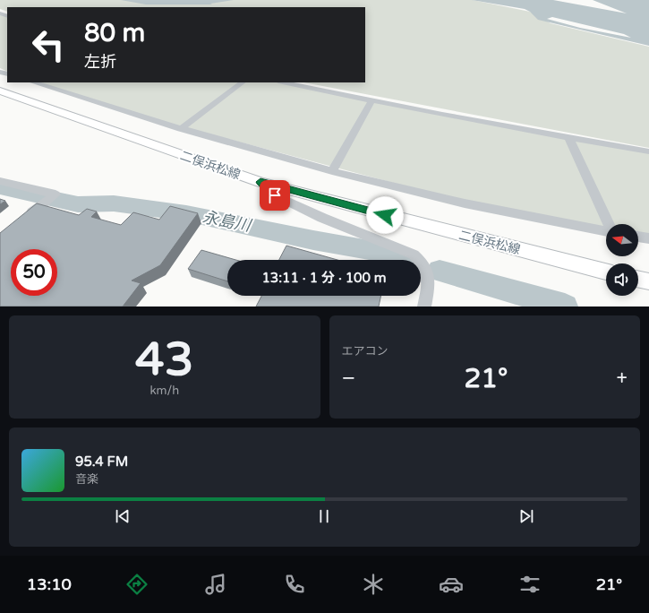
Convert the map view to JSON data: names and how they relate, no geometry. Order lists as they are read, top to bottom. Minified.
{"streets":{"main road":["二俣浜松線"]},"water":["永島川"],"north":"left","page":{"turn":["80 m","左折"],"limit":"50","trip":"13:11 · 1 分 · 100 m","tile":[["43","km/h"],"エアコン"],"heat":["−","21°","+"],"song":["95.4 FM","音楽"],"tabs":["13:10","21°"]}}
